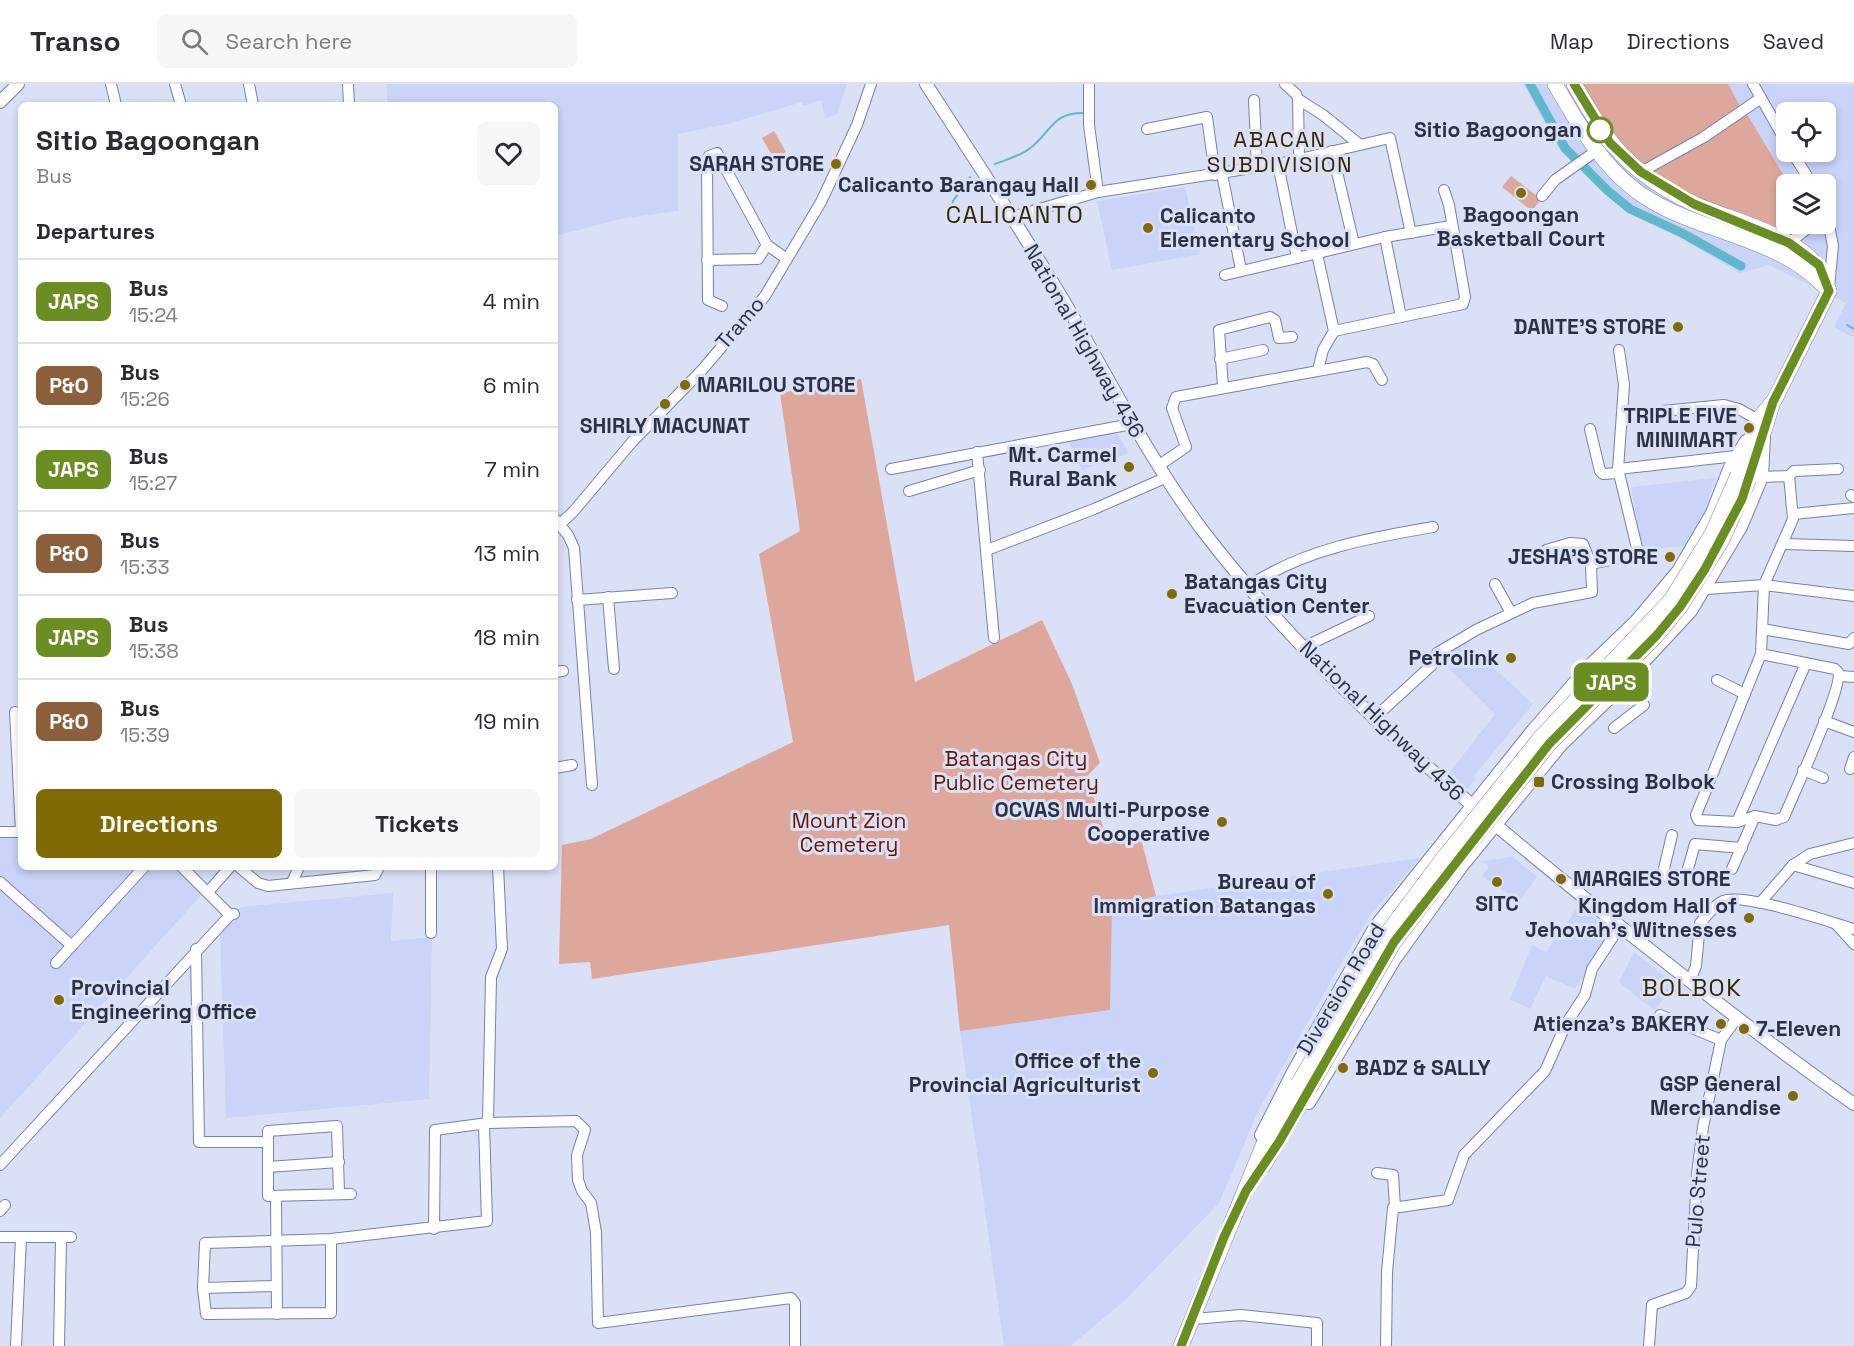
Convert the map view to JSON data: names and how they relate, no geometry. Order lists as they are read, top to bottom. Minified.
{"streets":{"highway":["Diversion Road"],"main road":["National Highway 436"],"street":["Tramo","Pulo Street"]},"crossings":[["National Highway 436","Diversion Road"],["National Highway 436","Pulo Street"]],"districts":["ABACAN SUBDIVISION","CALICANTO","BOLBOK"],"parks":["Batangas City Public Cemetery","Mount Zion Cemetery"],"places":{"other":["Sitio Bagoongan","SARAH STORE","Calicanto Barangay Hall","Bagoongan Basketball Court","Calicanto Elementary School","DANTE'S STORE","MARILOU STORE","SHIRLY MACUNAT","TRIPLE FIVE MINIMART","Mt. Carmel Rural Bank","JESHA'S STORE","Batangas City Evacuation Center","Petrolink","OCVAS Multi-Purpose Cooperative","MARGIES STORE","SITC","Bureau of Immigration Batangas","Kingdom Hall of Jehovah's Witnesses","Provincial Engineering Office","Atienza's BAKERY","7-Eleven","BADZ & SALLY","Office of the Provincial Agriculturist","GSP General Merchandise"],"transit":["Crossing Bolbok"]},"lines":["bus line JAPS"],"page":{"header":"Transo","search":"Search here","nav":["Map","Directions","Saved"],"on_map":"JAPS","heading":[["Sitio Bagoongan","Bus"],"Departures"],"list":[{"mark":"JAPS","name":"Bus","note":"15:24","value":"4 min"},{"mark":"P&O","name":"Bus","note":"15:26","value":"6 min"},{"mark":"JAPS","name":"Bus","note":"15:27","value":"7 min"},{"mark":"P&O","name":"Bus","note":"15:33","value":"13 min"},{"mark":"JAPS","name":"Bus","note":"15:38","value":"18 min"},{"mark":"P&O","name":"Bus","note":"15:39","value":"19 min"}],"buttons":["Directions","Tickets"]}}
